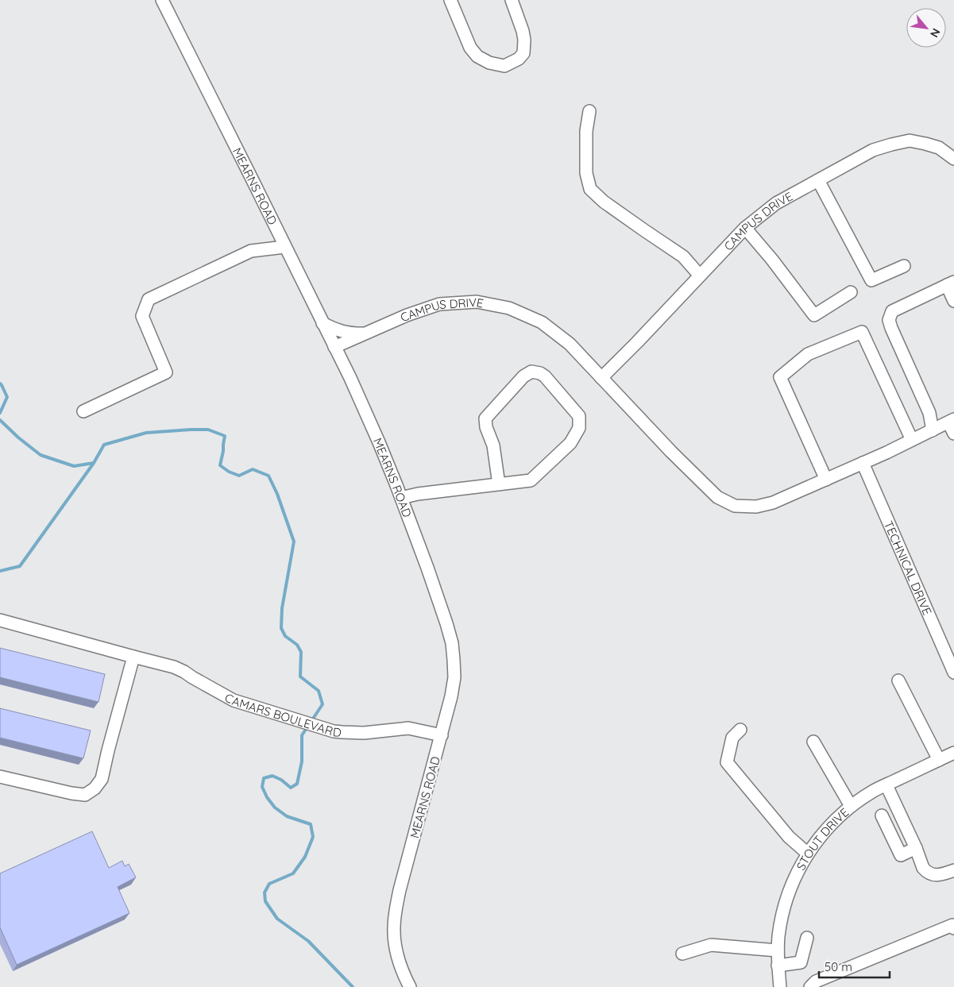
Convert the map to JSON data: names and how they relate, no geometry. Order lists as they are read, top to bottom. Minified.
{"streets":{"street":["MEARNS ROAD","CAMPUS DRIVE","TECHNICAL DRIVE","CAMARS BOULEVARD","STOUT DRIVE"]},"crossings":[["MEARNS ROAD","CAMPUS DRIVE"],["MEARNS ROAD","CAMARS BOULEVARD"],["CAMPUS DRIVE","TECHNICAL DRIVE"]],"scale_bar":"50 m","north":"bottom right"}
